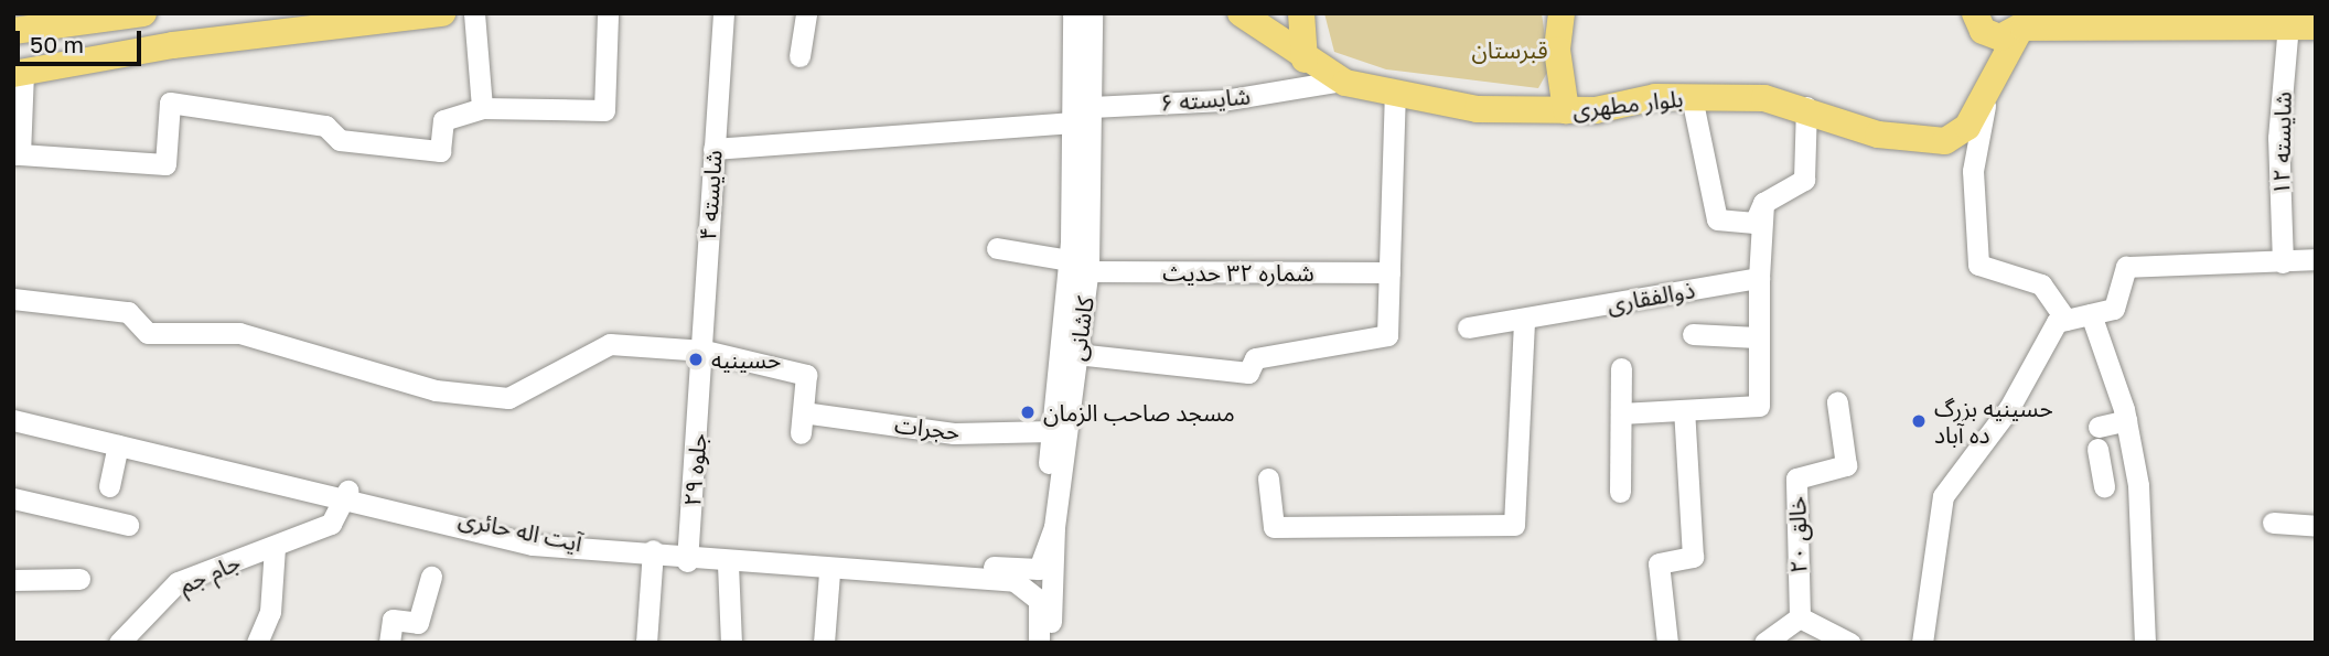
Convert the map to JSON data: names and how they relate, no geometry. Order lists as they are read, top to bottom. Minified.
{"streets":{"main road":["بلوار مطهری"],"street":["شایسته ۶","شایسته ۱۲","شایسته ۴","شماره ۳۲ حدیث","ذوالفقاری","کاشانی","حجرات","جلوه ۲۹","آیت اله حائری","خالق ۲۰","جام جم"]},"crossings":[["شایسته ۶","بلوار مطهری"],["شایسته ۶","کاشانی"],["شایسته ۴","حجرات"],["شایسته ۴","جلوه ۲۹"],["شماره ۳۲ حدیث","کاشانی"],["کاشانی","حجرات"],["کاشانی","آیت اله حائری"],["جلوه ۲۹","آیت اله حائری"],["آیت اله حائری","جام جم"]],"parks":["قبرستان"],"places":["حسینیه","مسجد صاحب الزمان","حسینیه بزرگ ده آباد"],"scale_bar":"50 m"}
